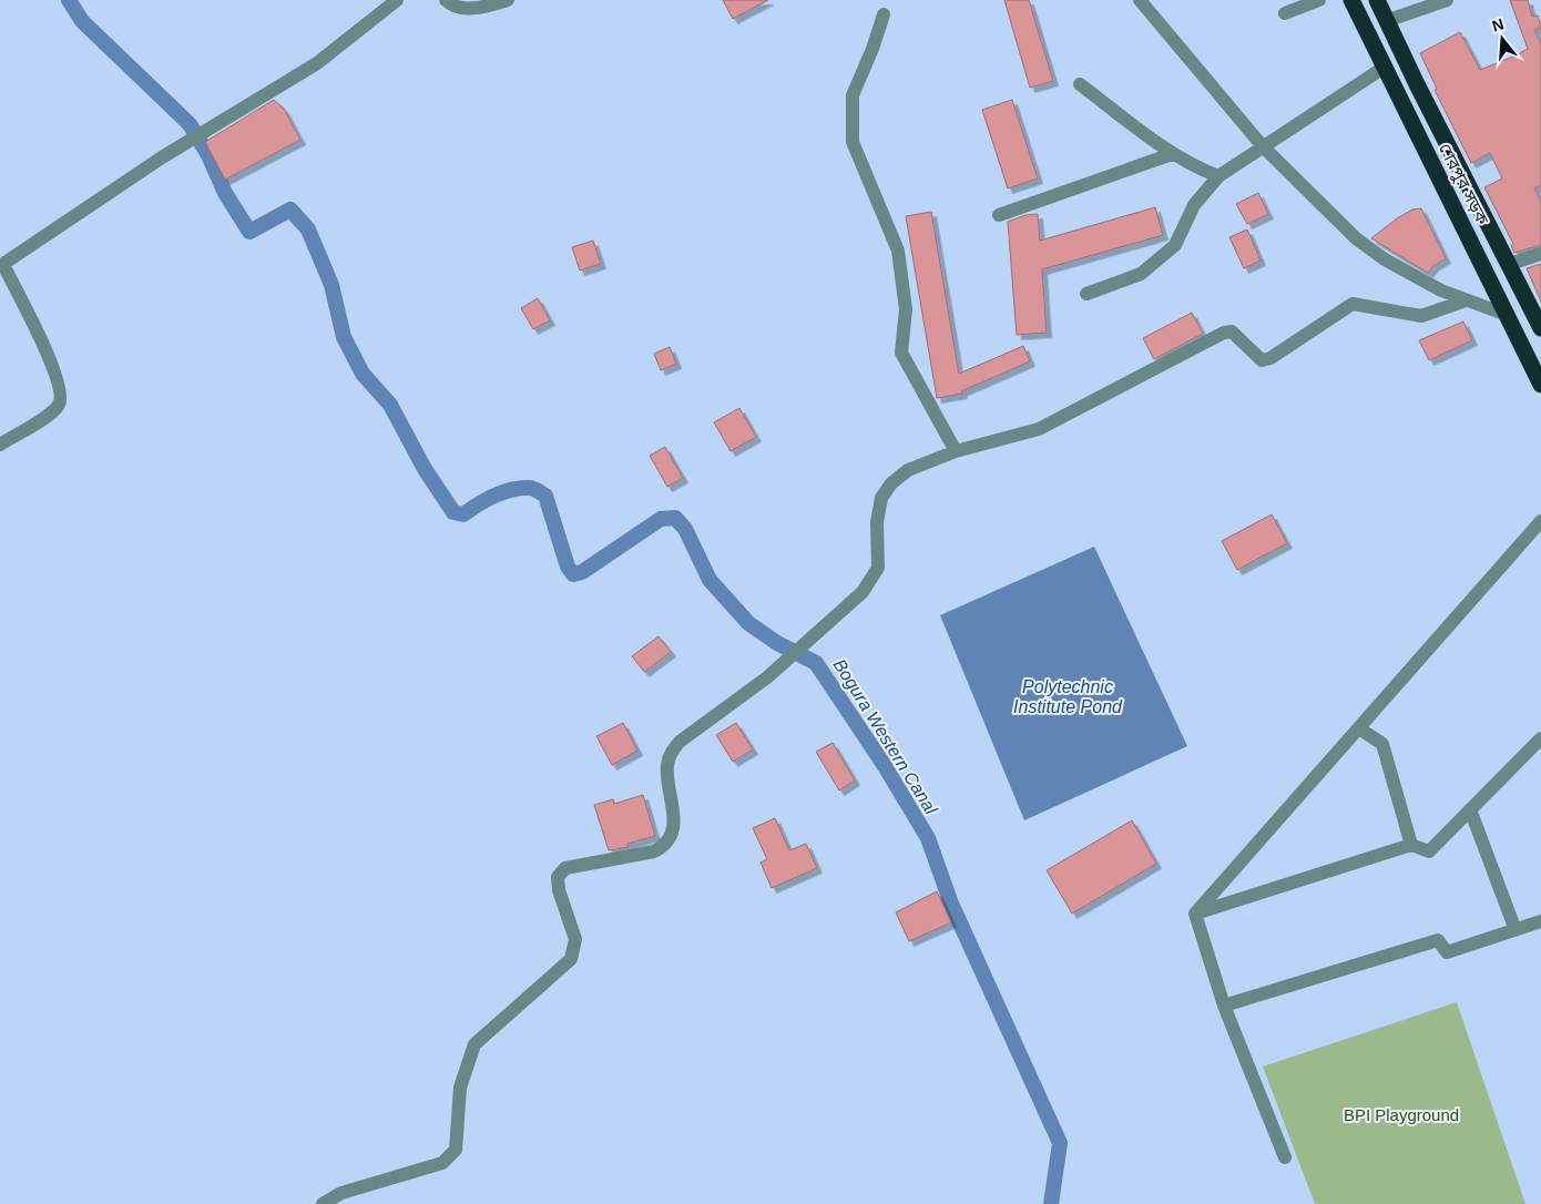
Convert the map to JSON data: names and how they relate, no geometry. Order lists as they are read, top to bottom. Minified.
{"streets":{"highway":["শেরপুর সড়ক"]},"water":["Polytechnic Institute Pond","Bogura Western Canal"],"parks":["BPI Playground"],"north":"top"}
